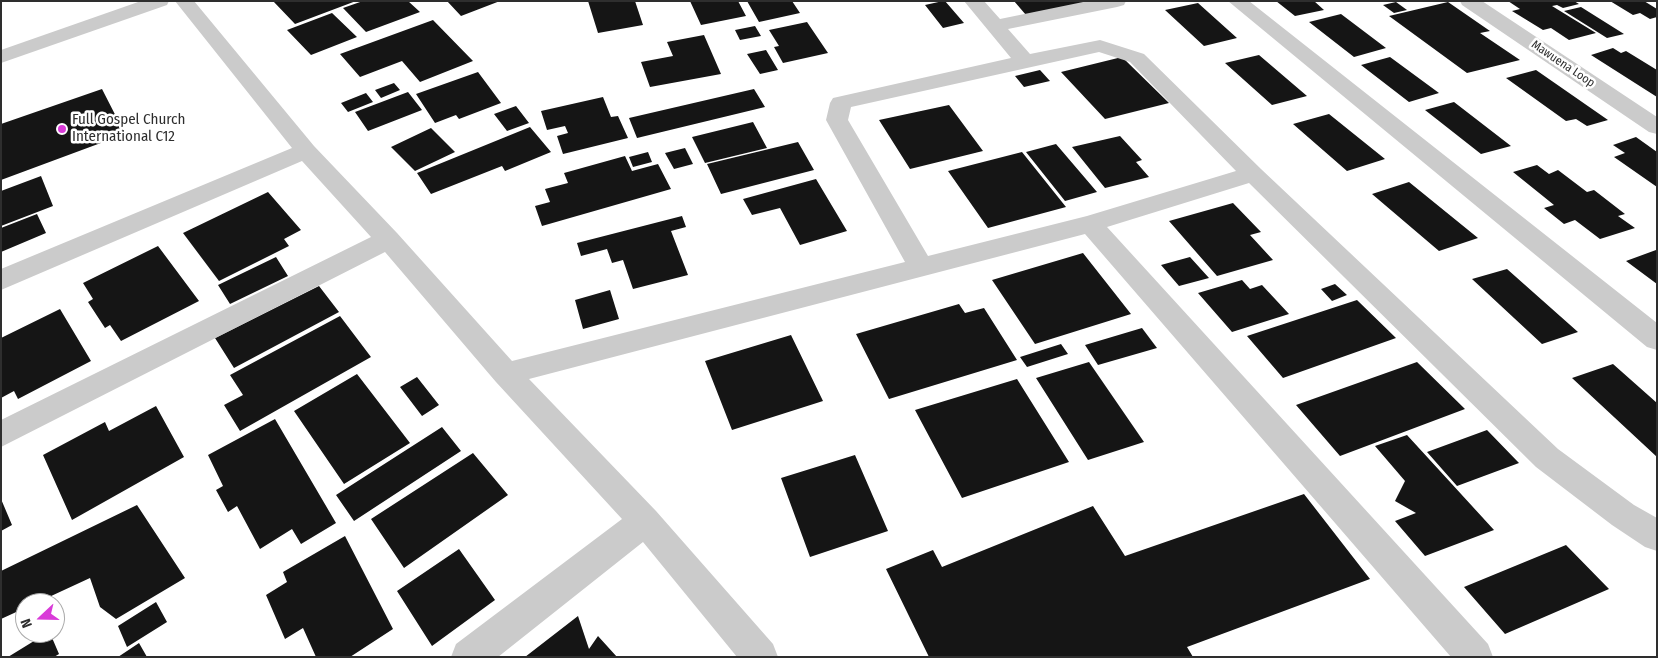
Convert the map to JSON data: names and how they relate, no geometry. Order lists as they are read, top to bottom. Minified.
{"streets":{"street":["Mawuena Loop"]},"places":["Full Gospel Church International C12"],"north":"left"}
